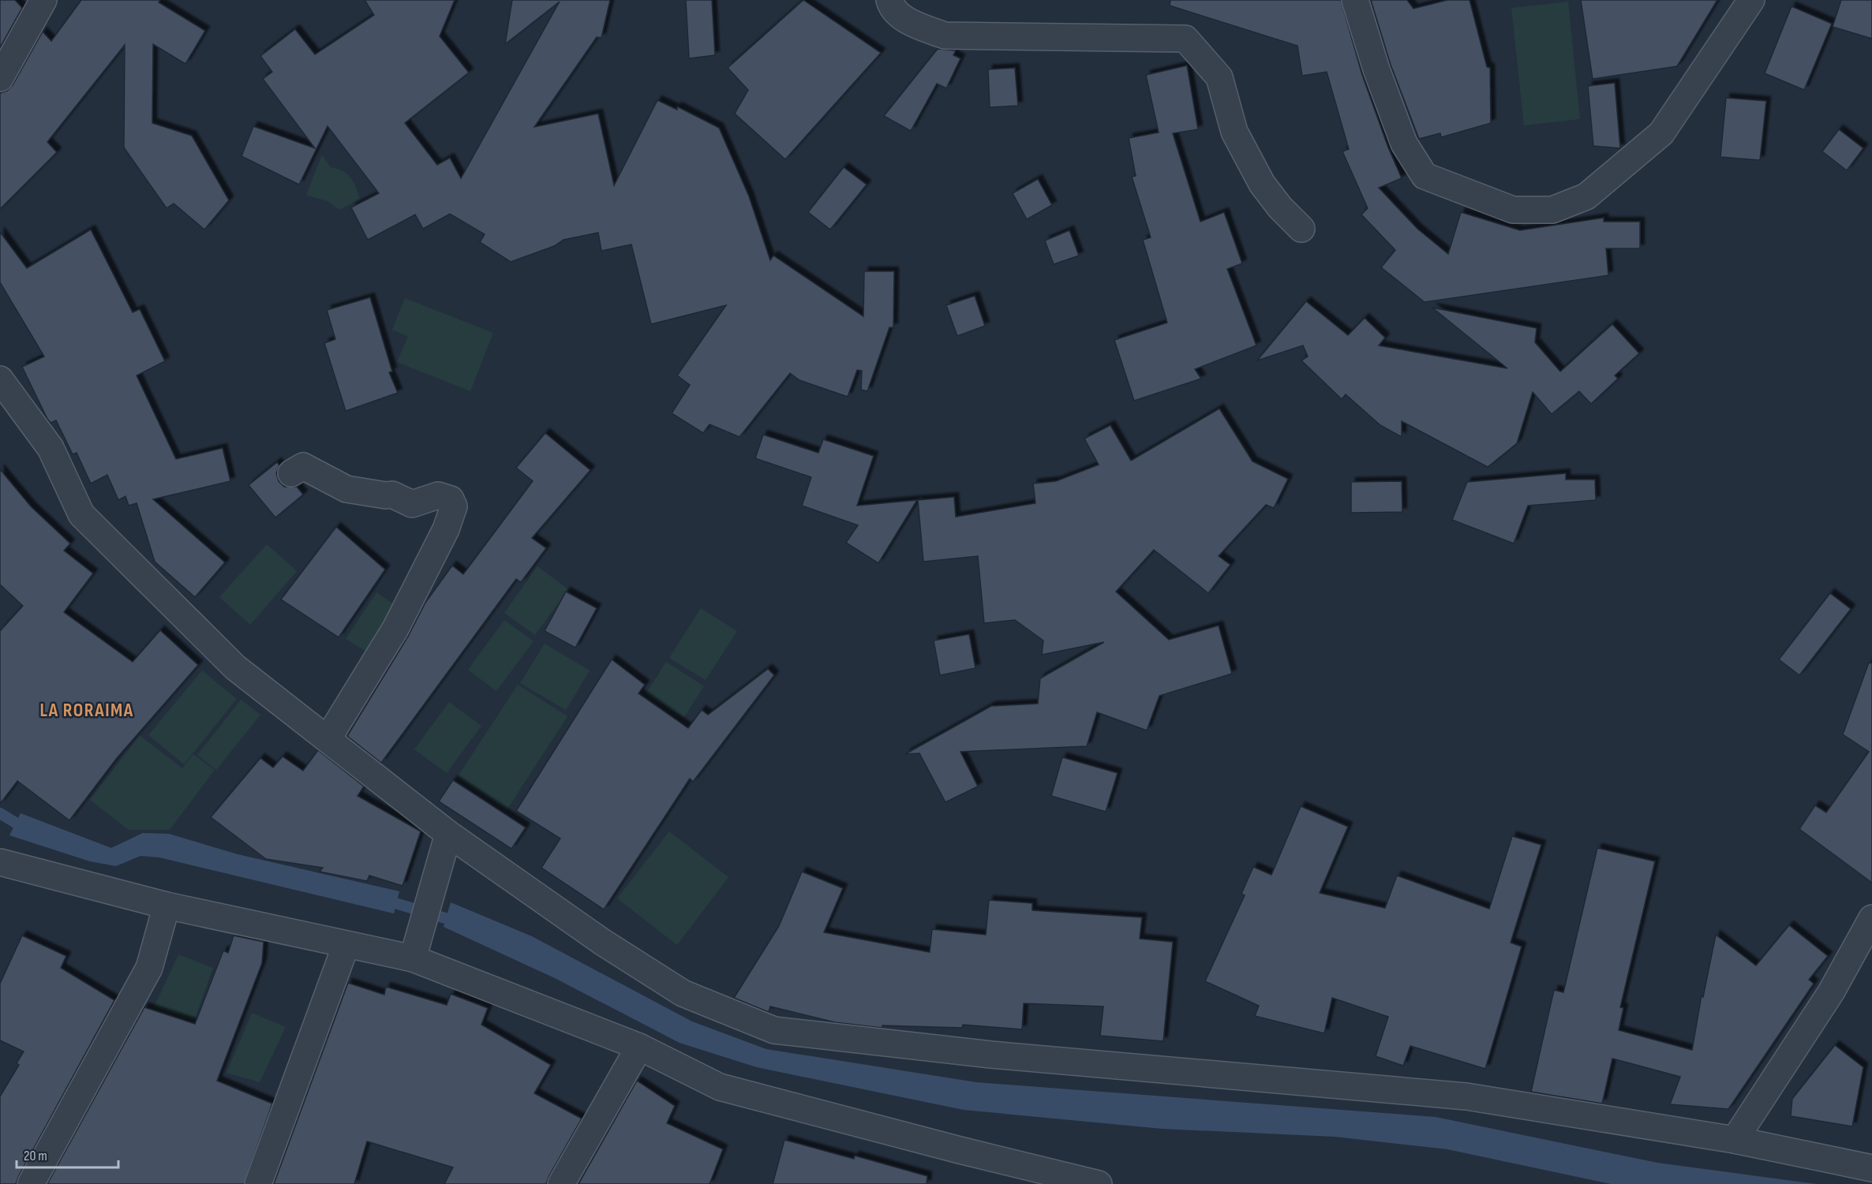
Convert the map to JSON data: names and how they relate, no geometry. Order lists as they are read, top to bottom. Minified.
{"districts":["LA RORAIMA"],"scale_bar":"20 m"}
